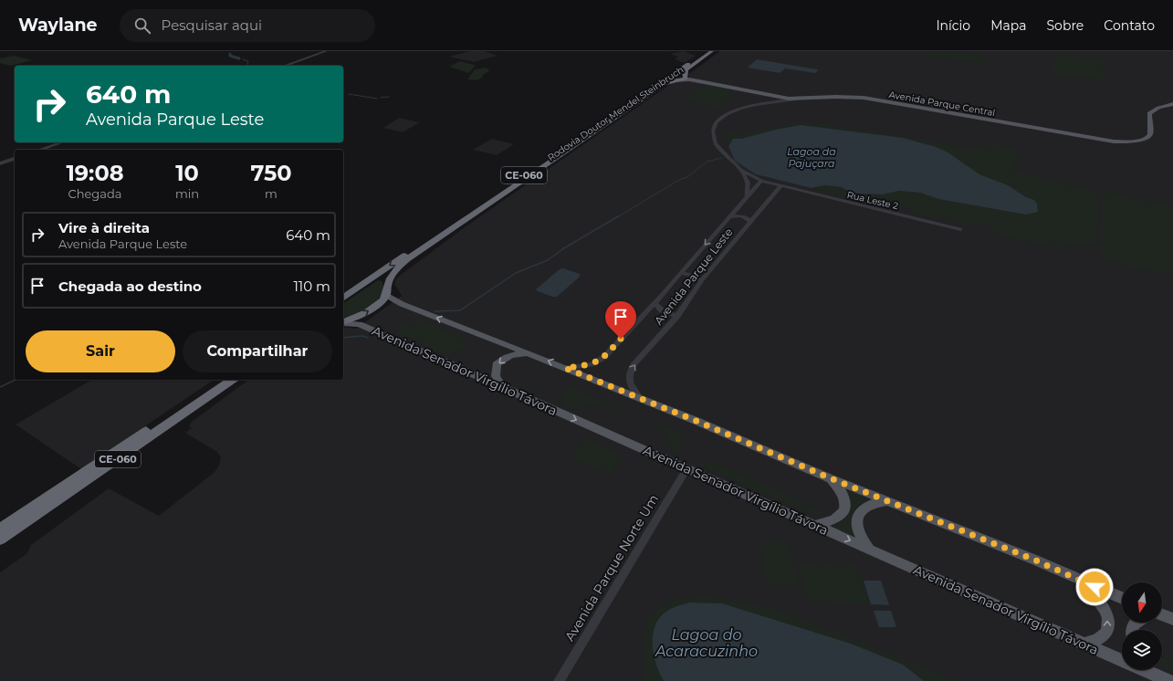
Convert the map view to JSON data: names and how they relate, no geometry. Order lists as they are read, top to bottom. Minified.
{"streets":{"highway":["Rodovia Doutor Mendel Steinbruch","CE-060"],"main road":["Avenida Parque Central","Avenida Senador Virgílio Távora"],"street":["Rua Leste 2","Avenida Parque Leste","Avenida Parque Norte Um"]},"crossings":[["Avenida Parque Central","Rodovia Doutor Mendel Steinbruch"],["Rua Leste 2","Avenida Parque Leste"],["Avenida Senador Virgílio Távora","Avenida Parque Norte Um"]],"water":["Lagoa da Pajuçara","Lagoa do Acaracuzinho"],"north":"bottom","page":{"header":"Waylane","search":"Pesquisar aqui","nav":["Início","Mapa","Sobre","Contato"],"turn":["640 m","Avenida Parque Leste"],"eta":["19:08","Chegada","10","min","750","m"],"list":[{"name":"Vire à direita","note":"Avenida Parque Leste","value":"640 m"},{"name":"Chegada ao destino","value":"110 m"}],"buttons":["Sair","Compartilhar"]}}
